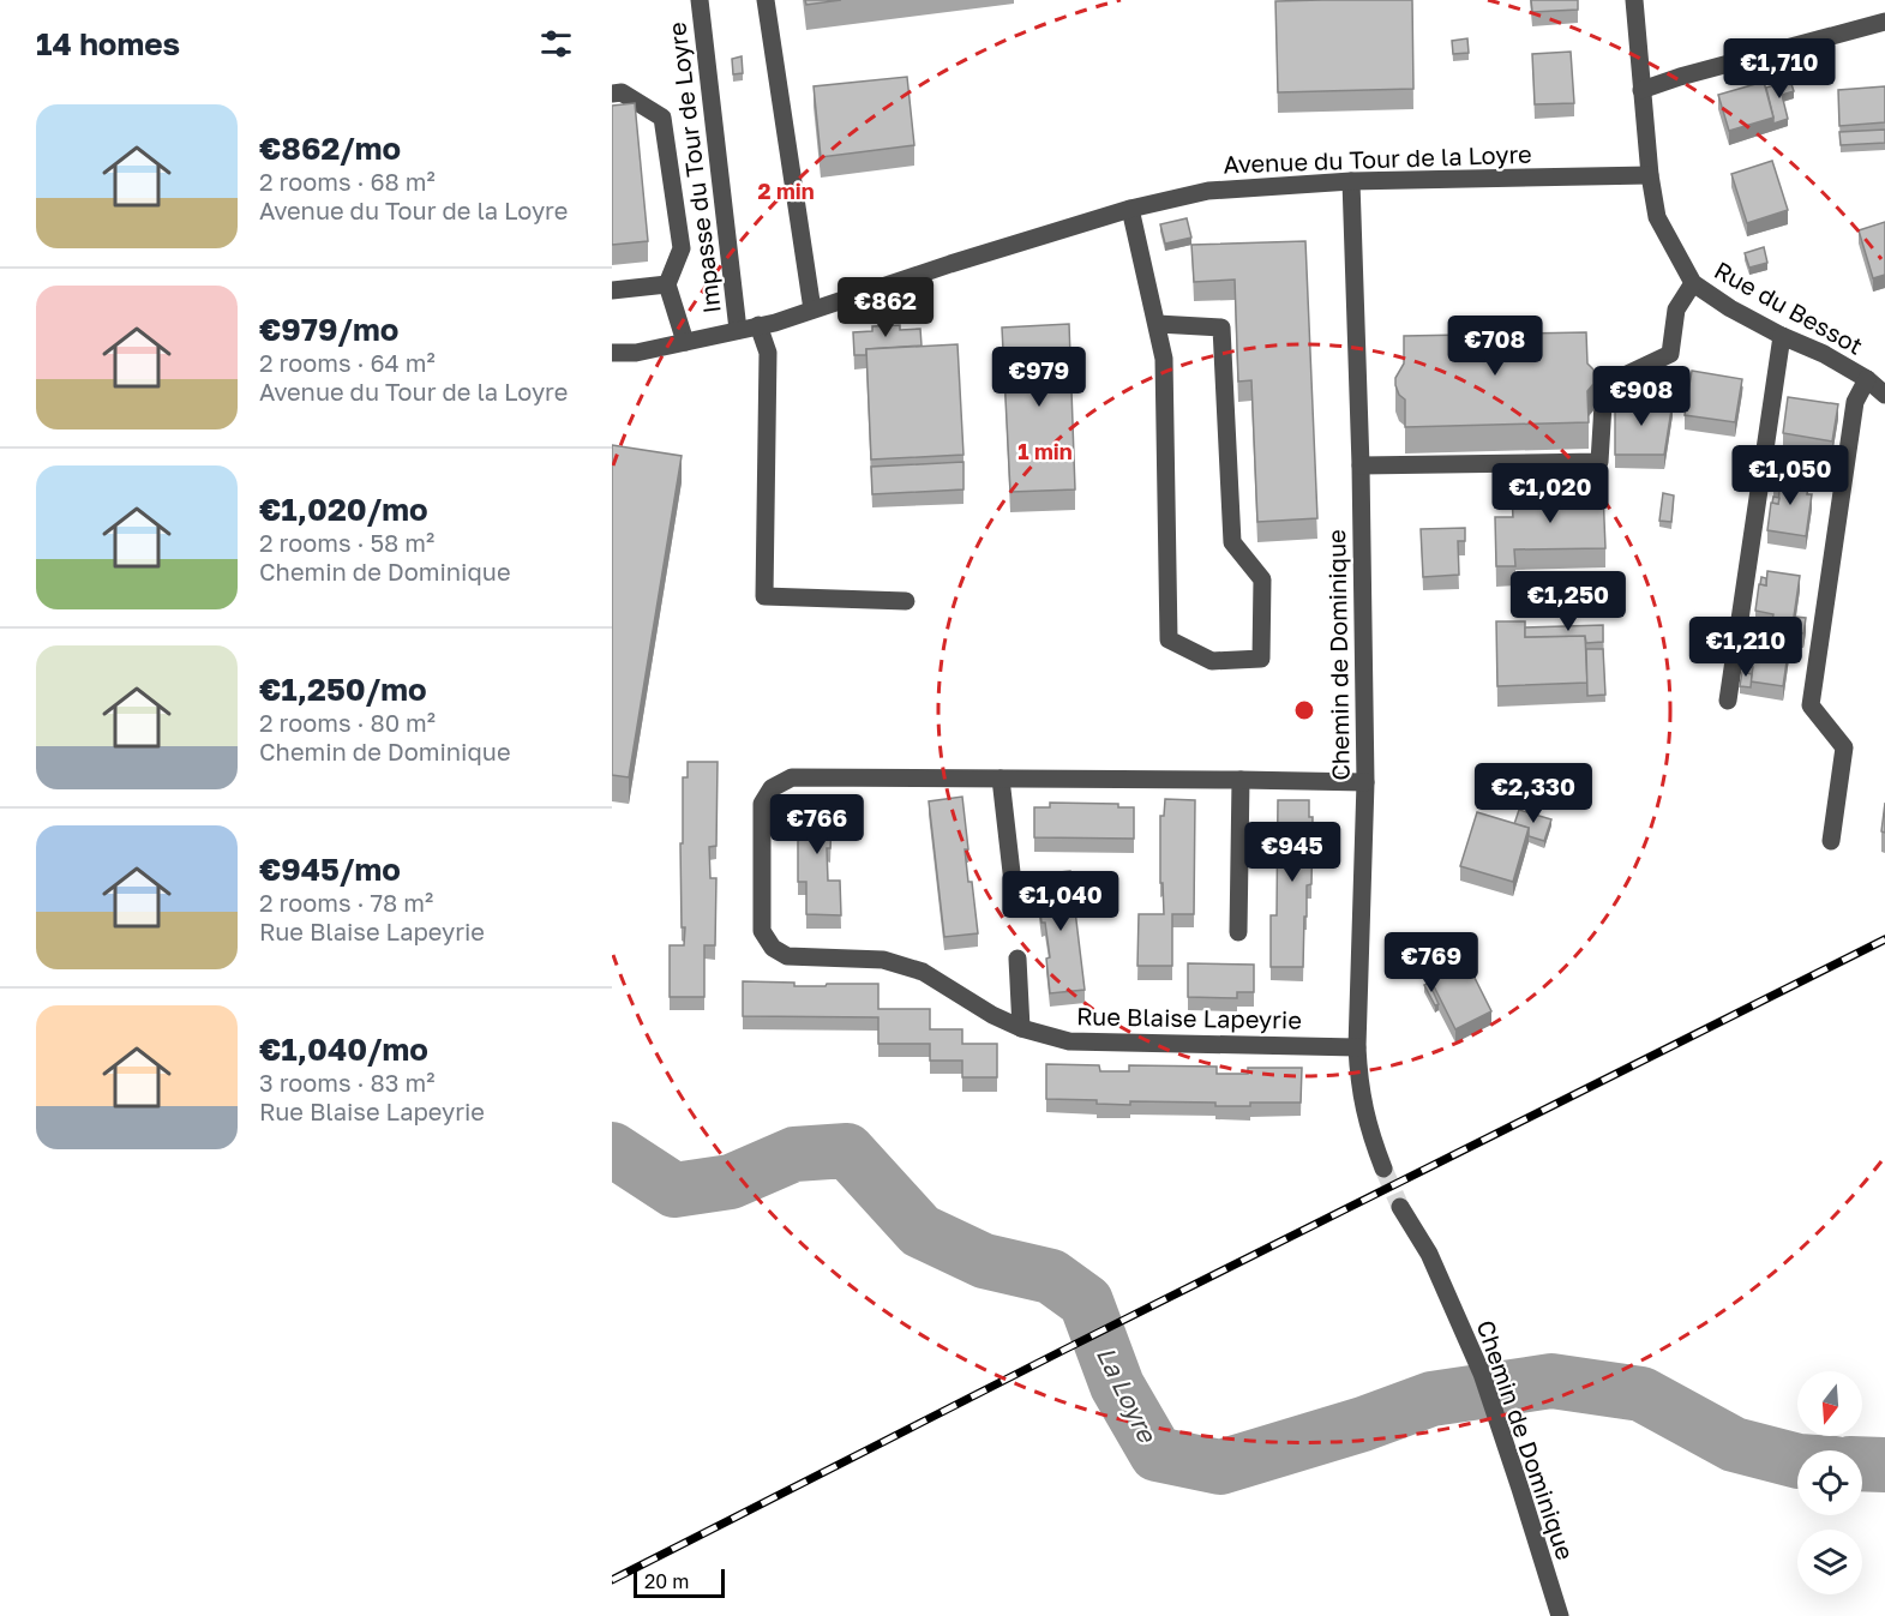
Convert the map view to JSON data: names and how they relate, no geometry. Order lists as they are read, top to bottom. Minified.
{"streets":{"street":["Avenue du Tour de la Loyre","Impasse du Tour de Loyre","Rue du Bessot","Chemin de Dominique","Rue Blaise Lapeyrie"]},"crossings":[["Avenue du Tour de la Loyre","Impasse du Tour de Loyre"],["Avenue du Tour de la Loyre","Rue du Bessot"],["Avenue du Tour de la Loyre","Chemin de Dominique"],["Chemin de Dominique","Rue Blaise Lapeyrie"]],"water":["La Loyre"],"scale_bar":"20 m","north":"bottom","page":{"heading":"14 homes","price":["€1,710","€862","€708","€979","€908","€1,050","€1,020","€1,250","€1,210","€2,330","€766","€945","€1,040","€769"],"list":[{"name":"€862/mo","note":"2 rooms · 68 m² · Avenue du Tour de la Loyre"},{"name":"€979/mo","note":"2 rooms · 64 m² · Avenue du Tour de la Loyre"},{"name":"€1,020/mo","note":"2 rooms · 58 m² · Chemin de Dominique"},{"name":"€1,250/mo","note":"2 rooms · 80 m² · Chemin de Dominique"},{"name":"€945/mo","note":"2 rooms · 78 m² · Rue Blaise Lapeyrie"},{"name":"€1,040/mo","note":"3 rooms · 83 m² · Rue Blaise Lapeyrie"}],"scale":"20 m"},"rings":["2 min","1 min"]}
